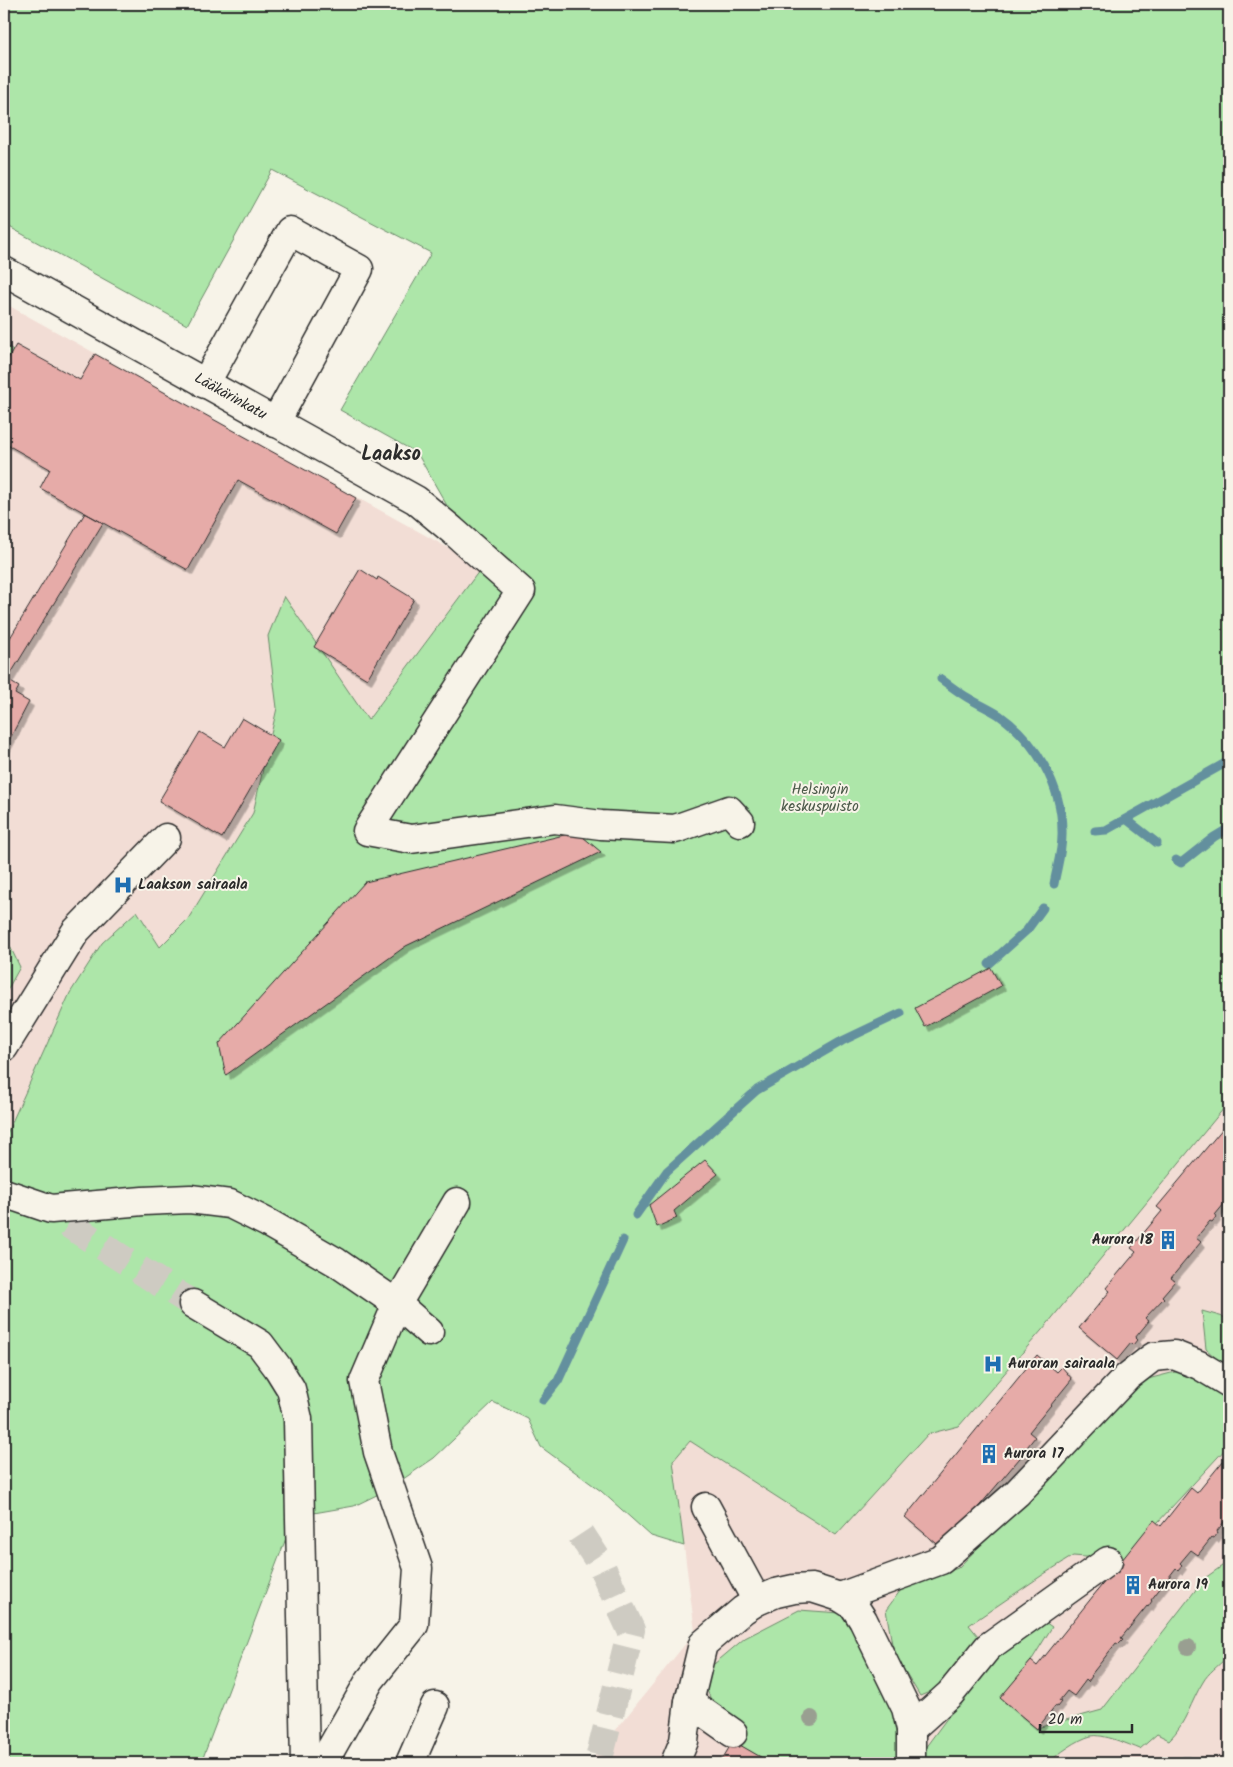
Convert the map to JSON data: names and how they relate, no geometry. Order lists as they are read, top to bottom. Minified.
{"streets":{"street":["Lääkärinkatu"]},"districts":["Laakso"],"parks":["Helsingin keskuspuisto"],"places":{"hospital":["Laakson sairaala","Auroran sairaala"],"building":["Aurora 18","Aurora 17","Aurora 19"]},"scale_bar":"20 m"}
